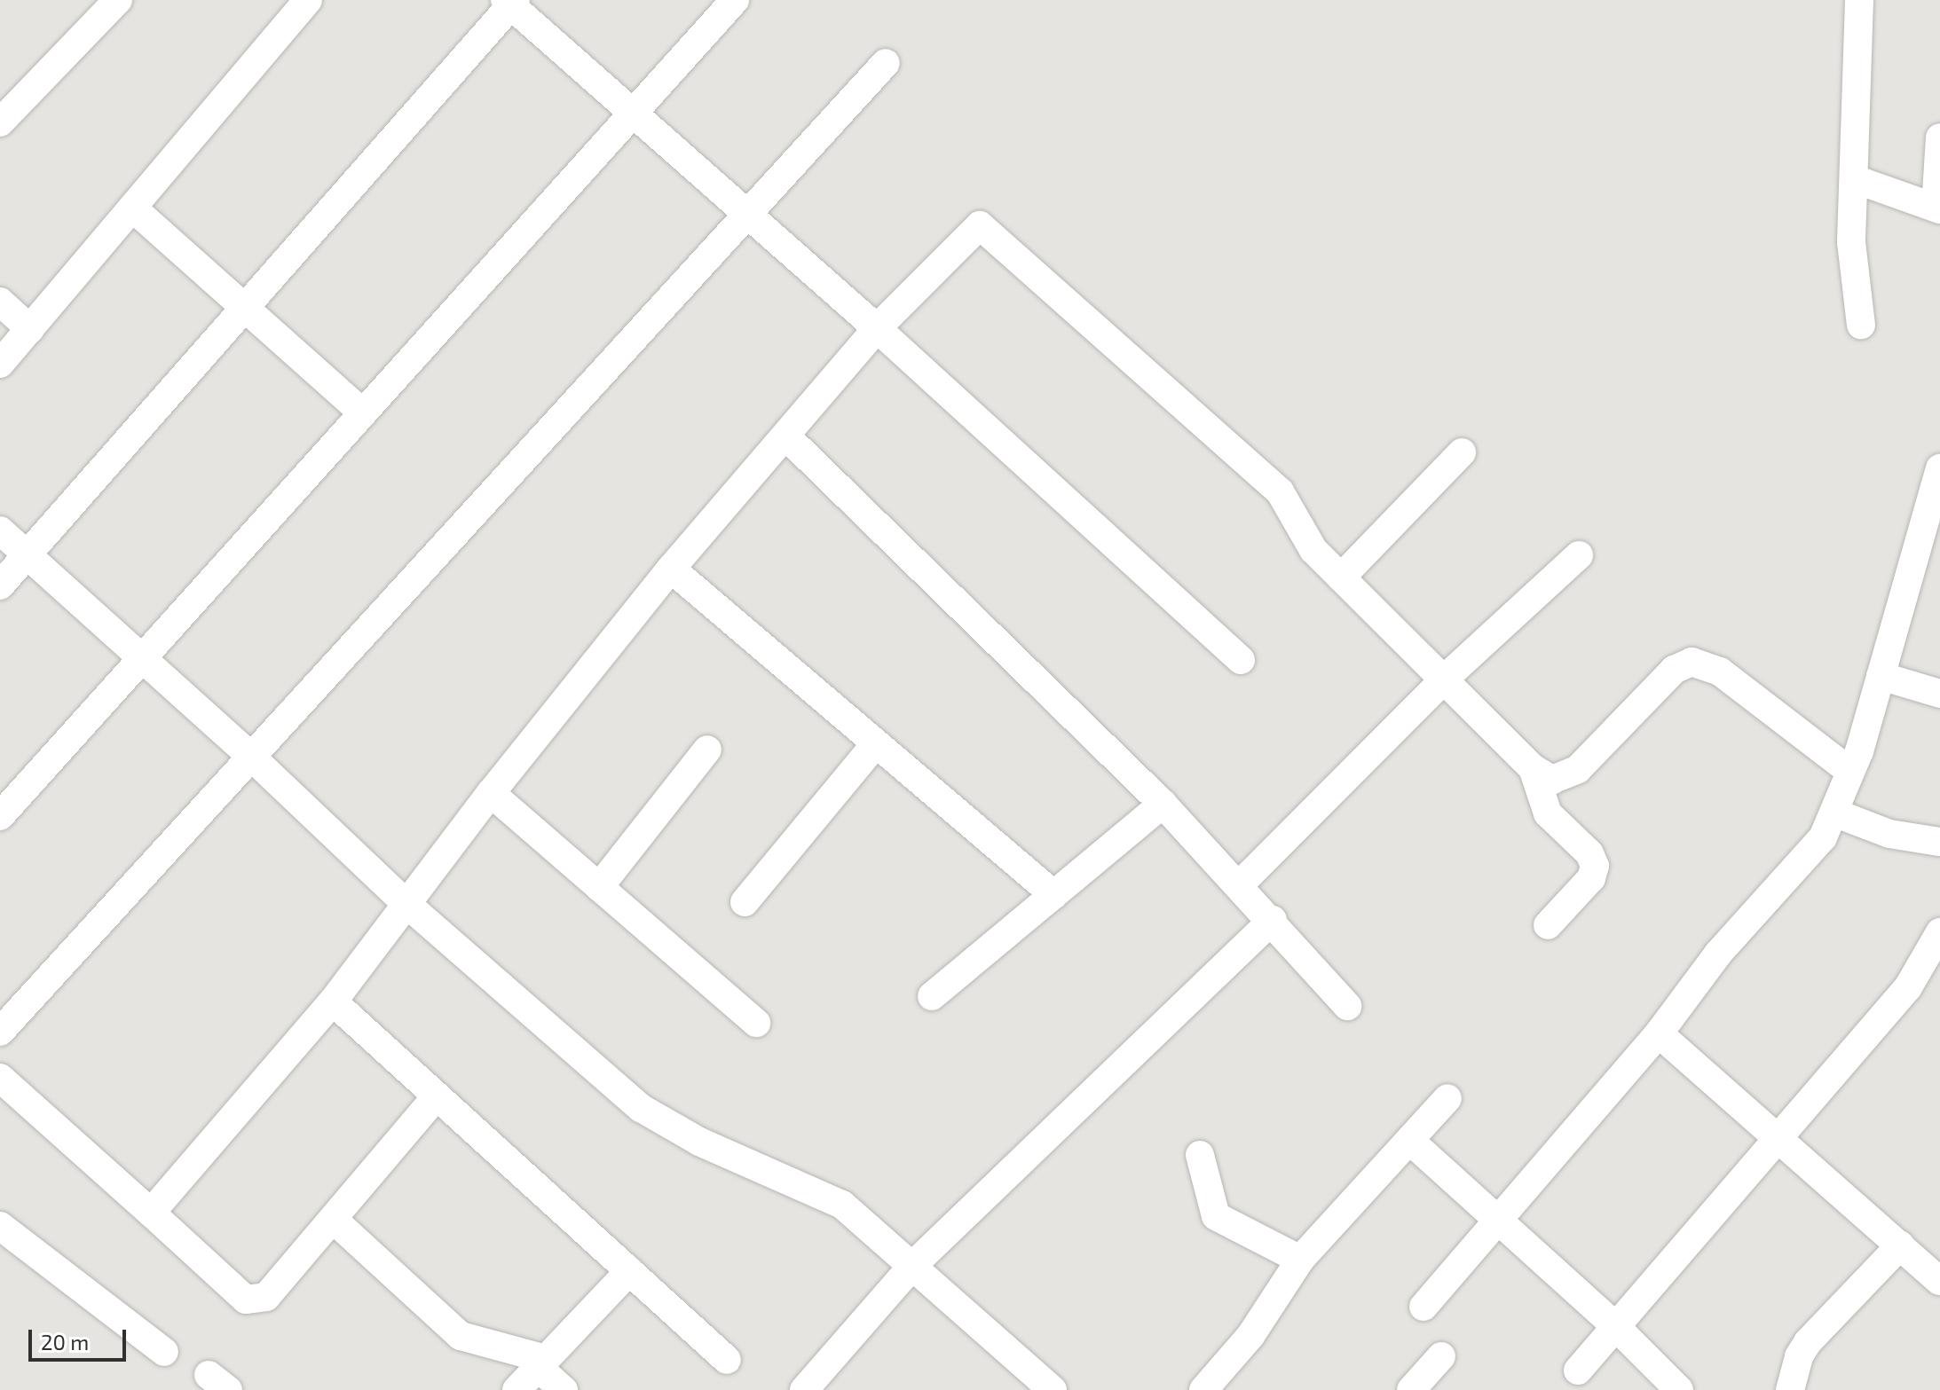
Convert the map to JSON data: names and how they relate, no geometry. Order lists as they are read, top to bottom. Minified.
{"scale_bar":"20 m"}
